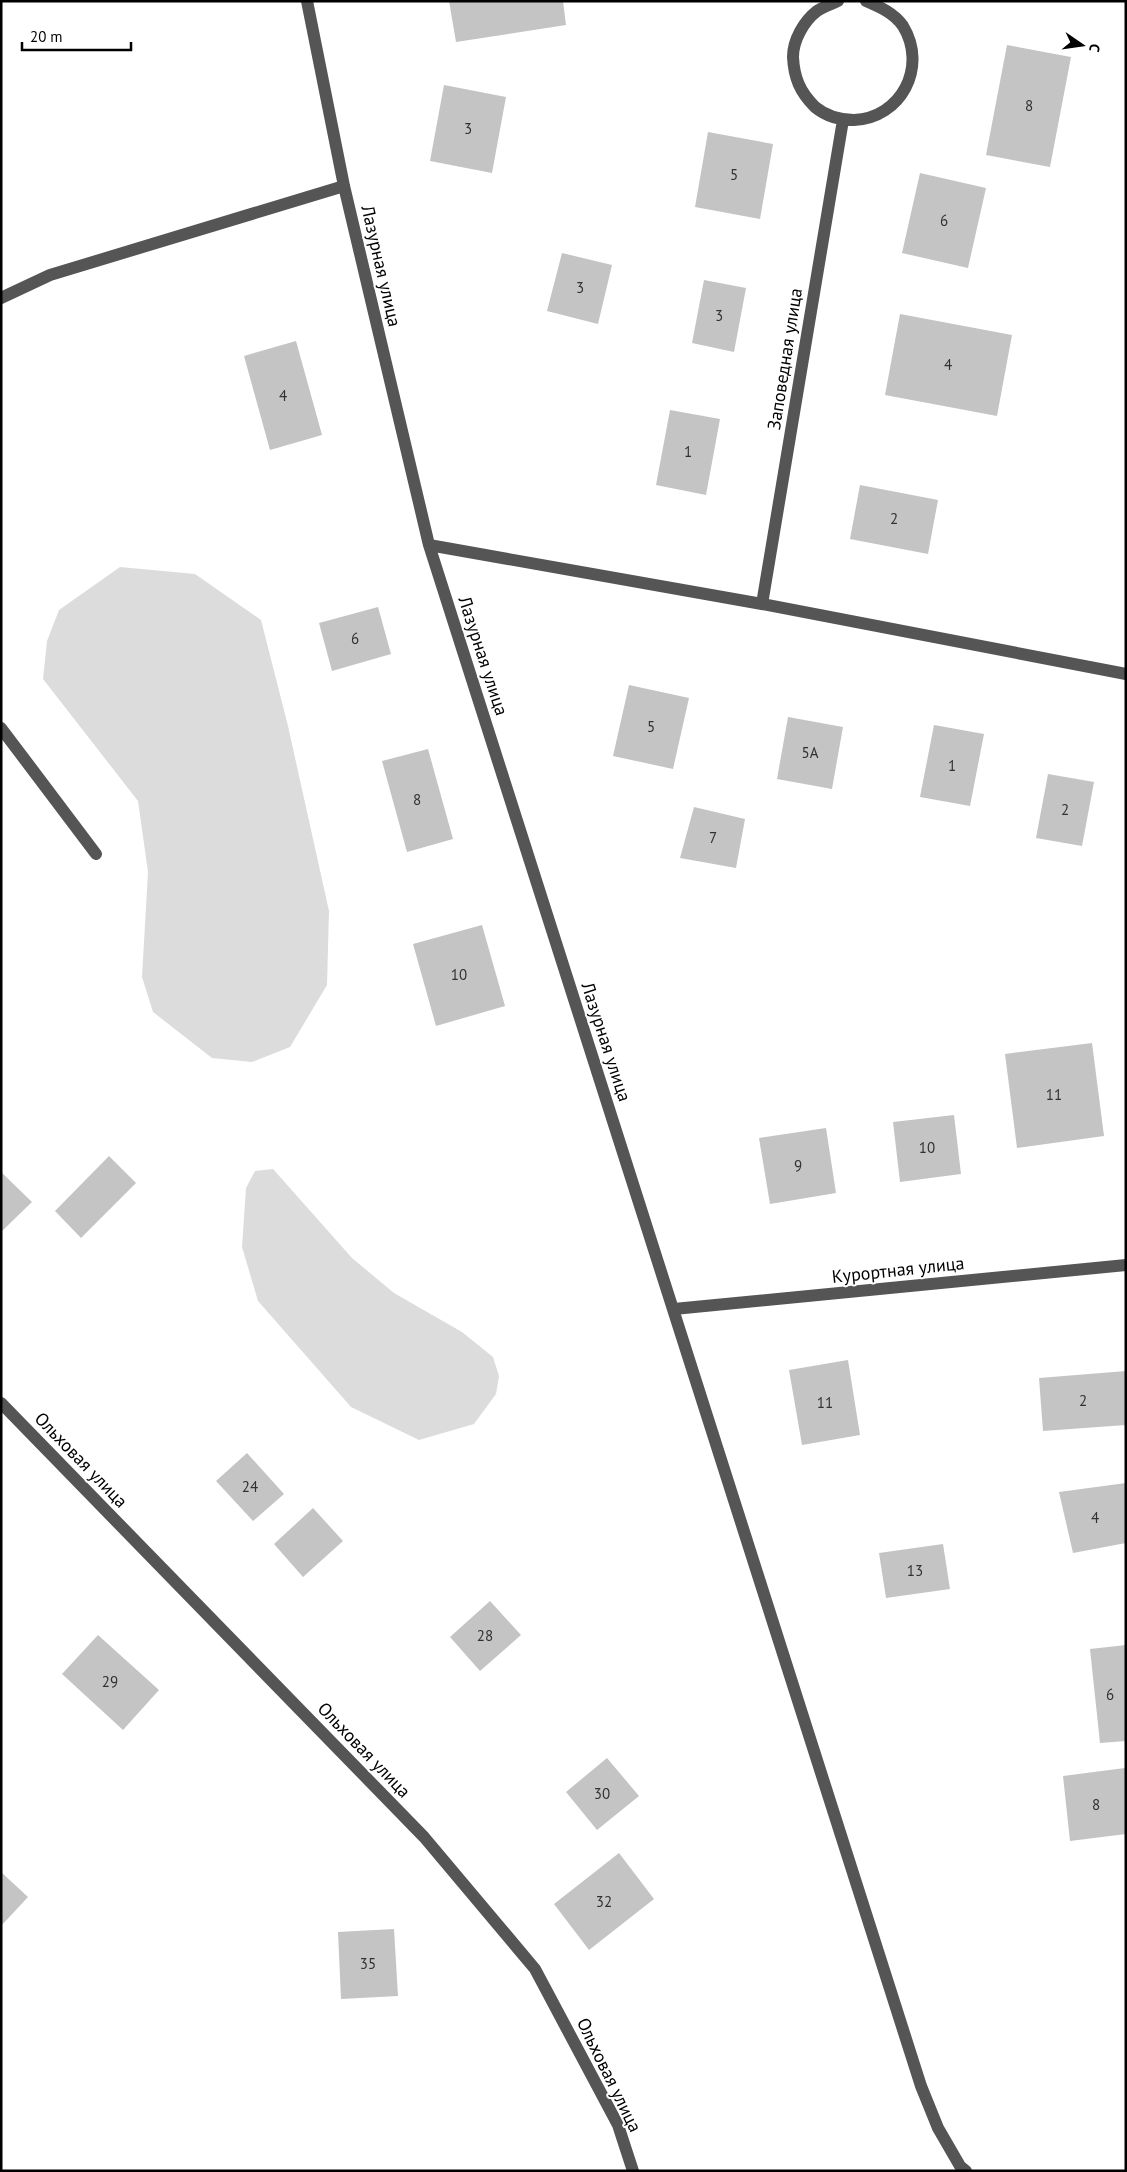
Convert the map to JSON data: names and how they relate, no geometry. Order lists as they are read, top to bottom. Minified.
{"streets":{"street":["Лазурная улица","Заповедная улица","Курортная улица","Ольховая улица"]},"crossings":[["Лазурная улица","Курортная улица"]],"house_numbers":["8","3","5","6","3","3","4","4","1","2","6","5","5А","1","8","2","7","10","11","10","9","2","11","24","4","13","28","29","6","30","8","32","35"],"scale_bar":"20 m","north":"right"}
